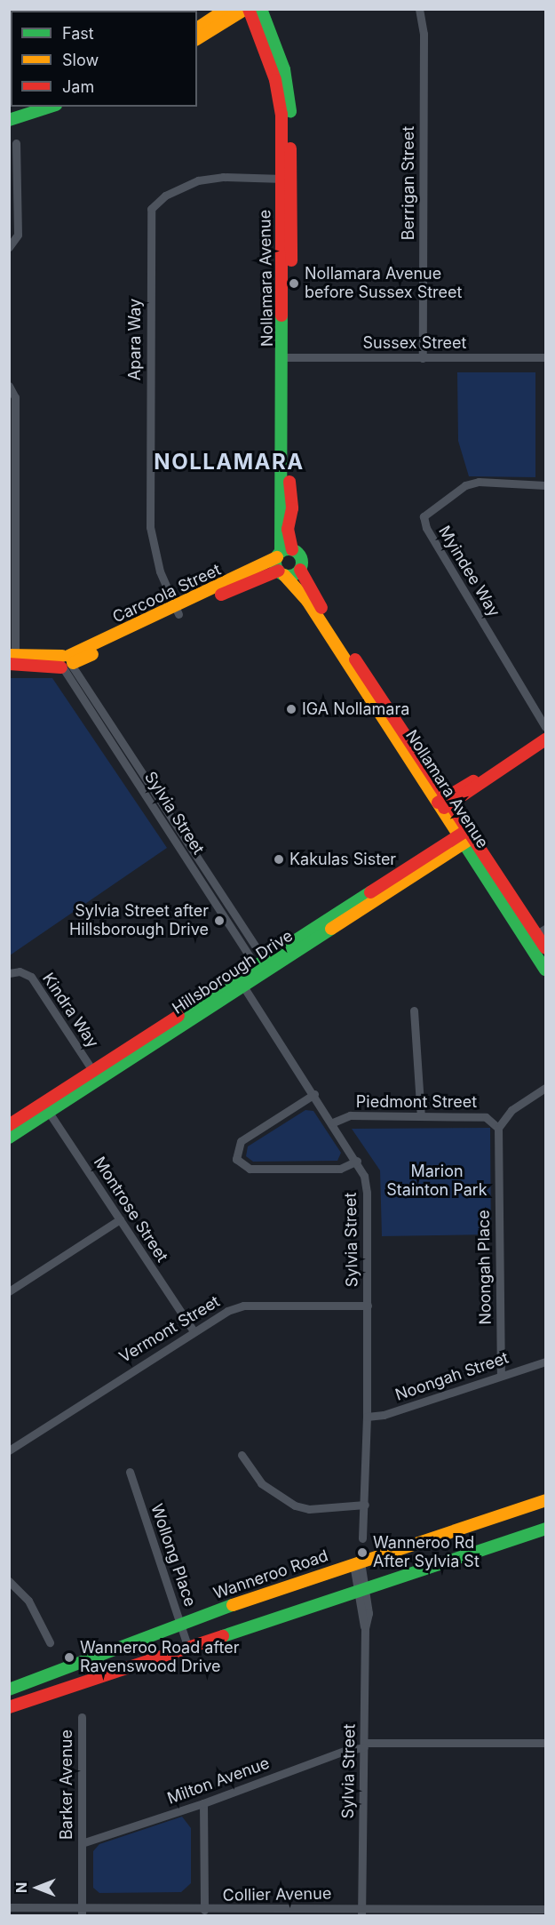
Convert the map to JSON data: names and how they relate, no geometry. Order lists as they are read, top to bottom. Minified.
{"streets":{"main road":["Nollamara Avenue","Carcoola Street","Hillsborough Drive","Wanneroo Road"],"street":["Berrigan Street","Apara Way","Sussex Street","Myindee Way","Sylvia Street","Kindra Way","Piedmont Street","Montrose Street","Noongah Place","Vermont Street","Noongah Street","Wollong Place","Milton Avenue","Barker Avenue","Collier Avenue"]},"crossings":[["Berrigan Street","Sussex Street"],["Nollamara Avenue","Apara Way"],["Nollamara Avenue","Sussex Street"],["Nollamara Avenue","Carcoola Street"],["Nollamara Avenue","Hillsborough Drive"],["Apara Way","Carcoola Street"],["Carcoola Street","Sylvia Street"],["Sylvia Street","Hillsborough Drive"],["Sylvia Street","Piedmont Street"],["Sylvia Street","Vermont Street"],["Sylvia Street","Noongah Street"],["Sylvia Street","Wanneroo Road"],["Sylvia Street","Milton Avenue"],["Sylvia Street","Collier Avenue"],["Hillsborough Drive","Kindra Way"],["Hillsborough Drive","Montrose Street"],["Piedmont Street","Noongah Place"],["Montrose Street","Vermont Street"],["Noongah Place","Noongah Street"],["Wollong Place","Wanneroo Road"],["Milton Avenue","Barker Avenue"],["Barker Avenue","Collier Avenue"]],"districts":["NOLLAMARA"],"parks":["Marion Stainton Park"],"places":["Nollamara Avenue before Sussex Street","IGA Nollamara","Kakulas Sister","Sylvia Street after Hillsborough Drive","Wanneroo Rd After Sylvia St","Wanneroo Road after Ravenswood Drive"],"legend":["Fast","Slow","Jam"],"north":"left"}
